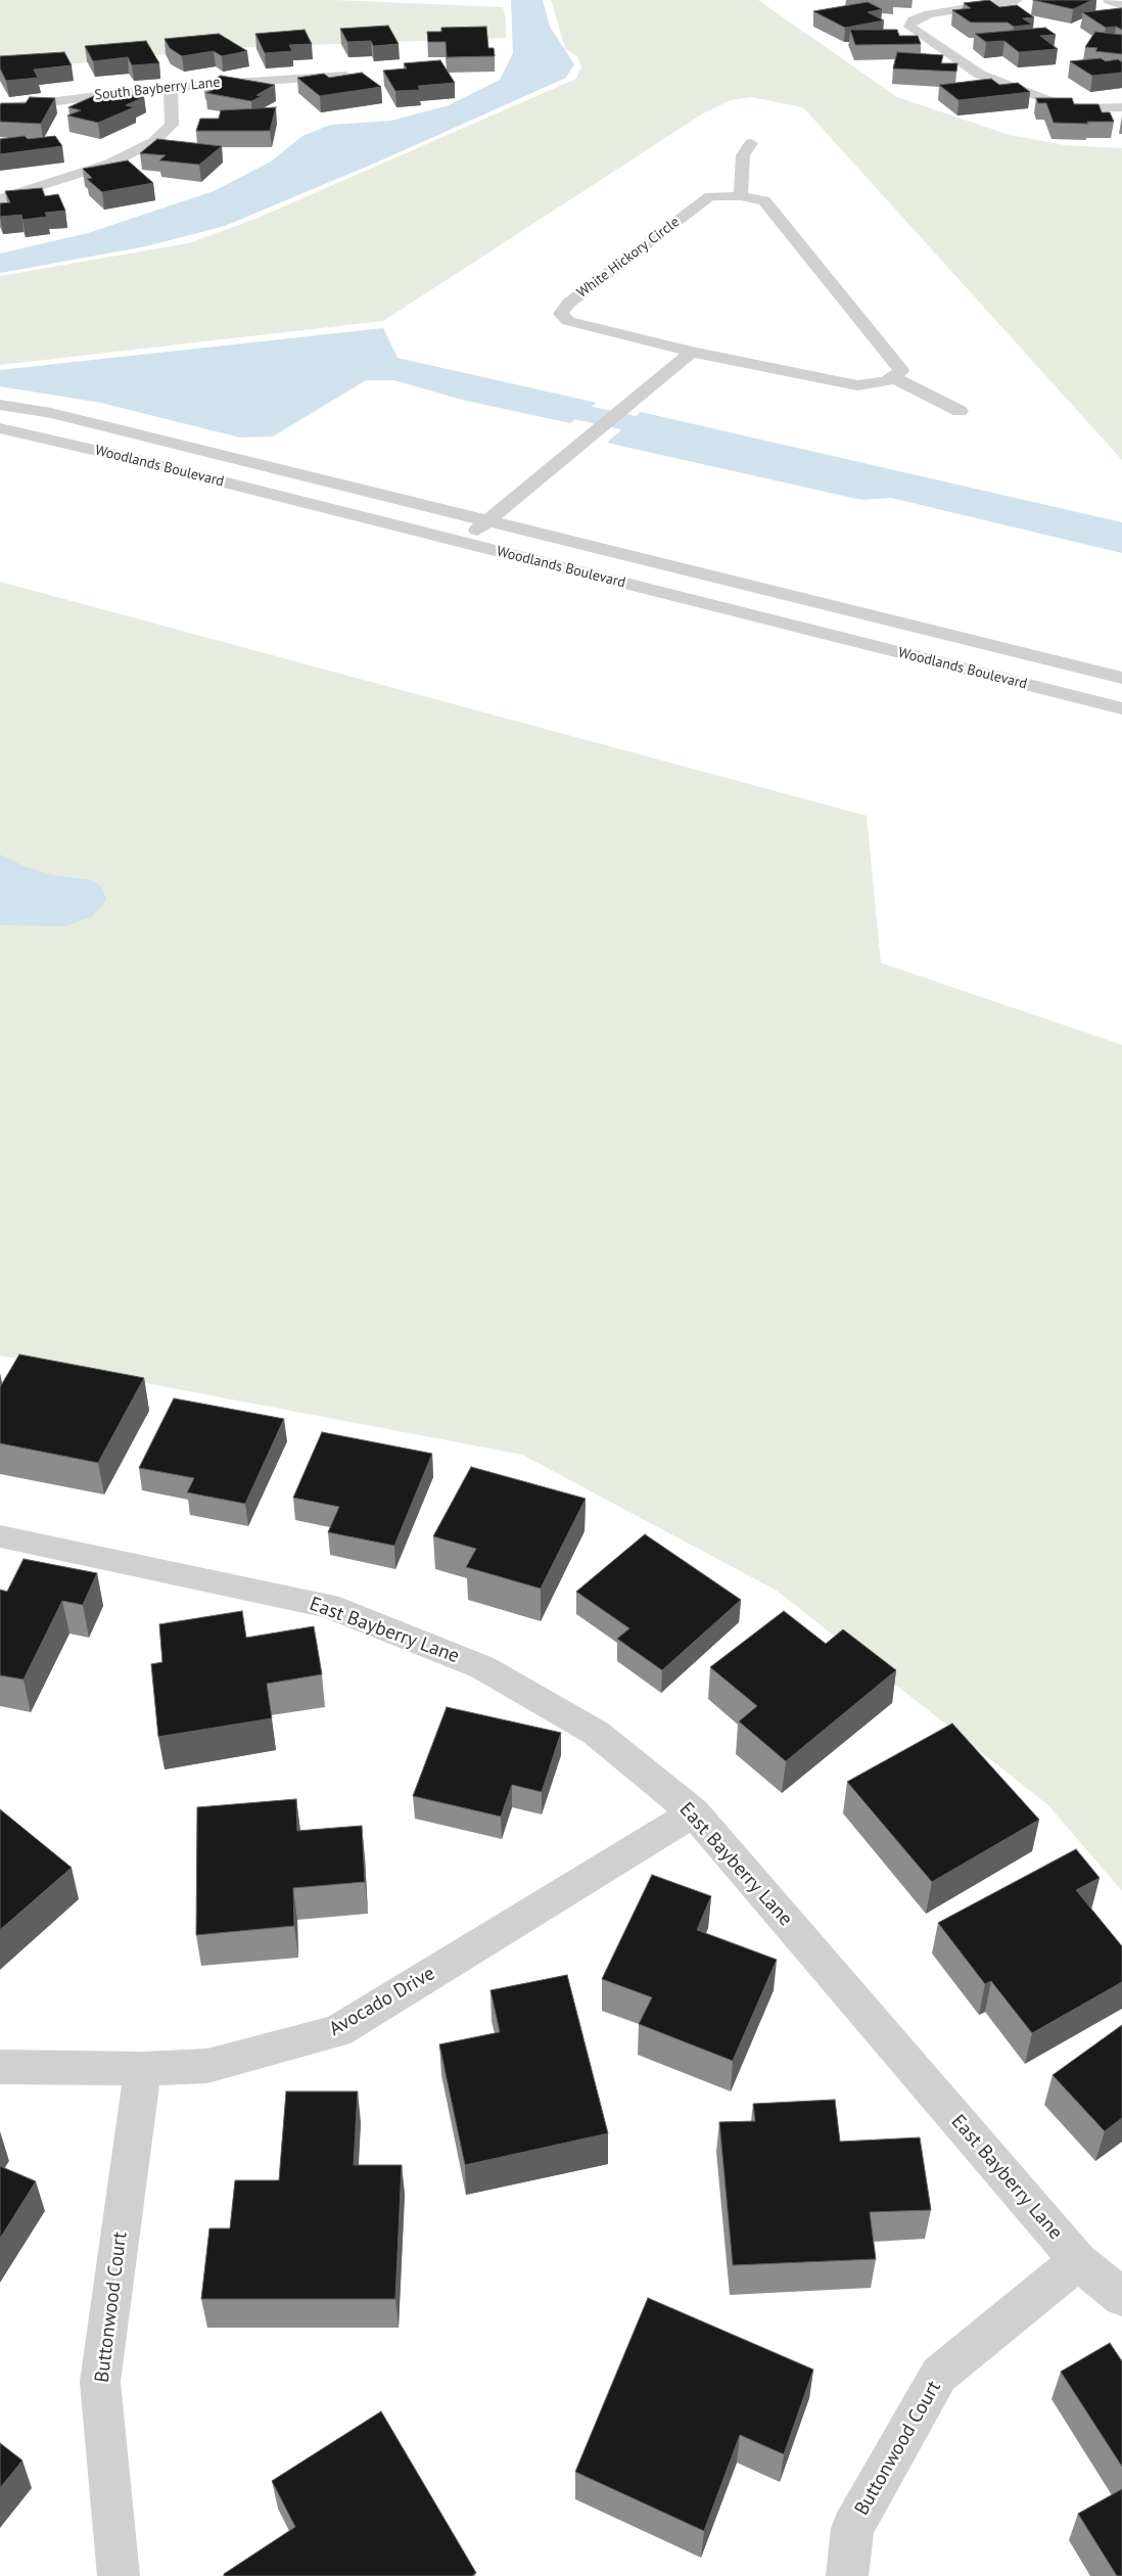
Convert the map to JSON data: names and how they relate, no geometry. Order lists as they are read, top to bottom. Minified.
{"streets":{"street":["South Bayberry Lane","White Hickory Circle","Woodlands Boulevard","East Bayberry Lane","Avocado Drive","Buttonwood Court"]},"crossings":[["East Bayberry Lane","Avocado Drive"],["East Bayberry Lane","Buttonwood Court"],["Avocado Drive","Buttonwood Court"]]}
